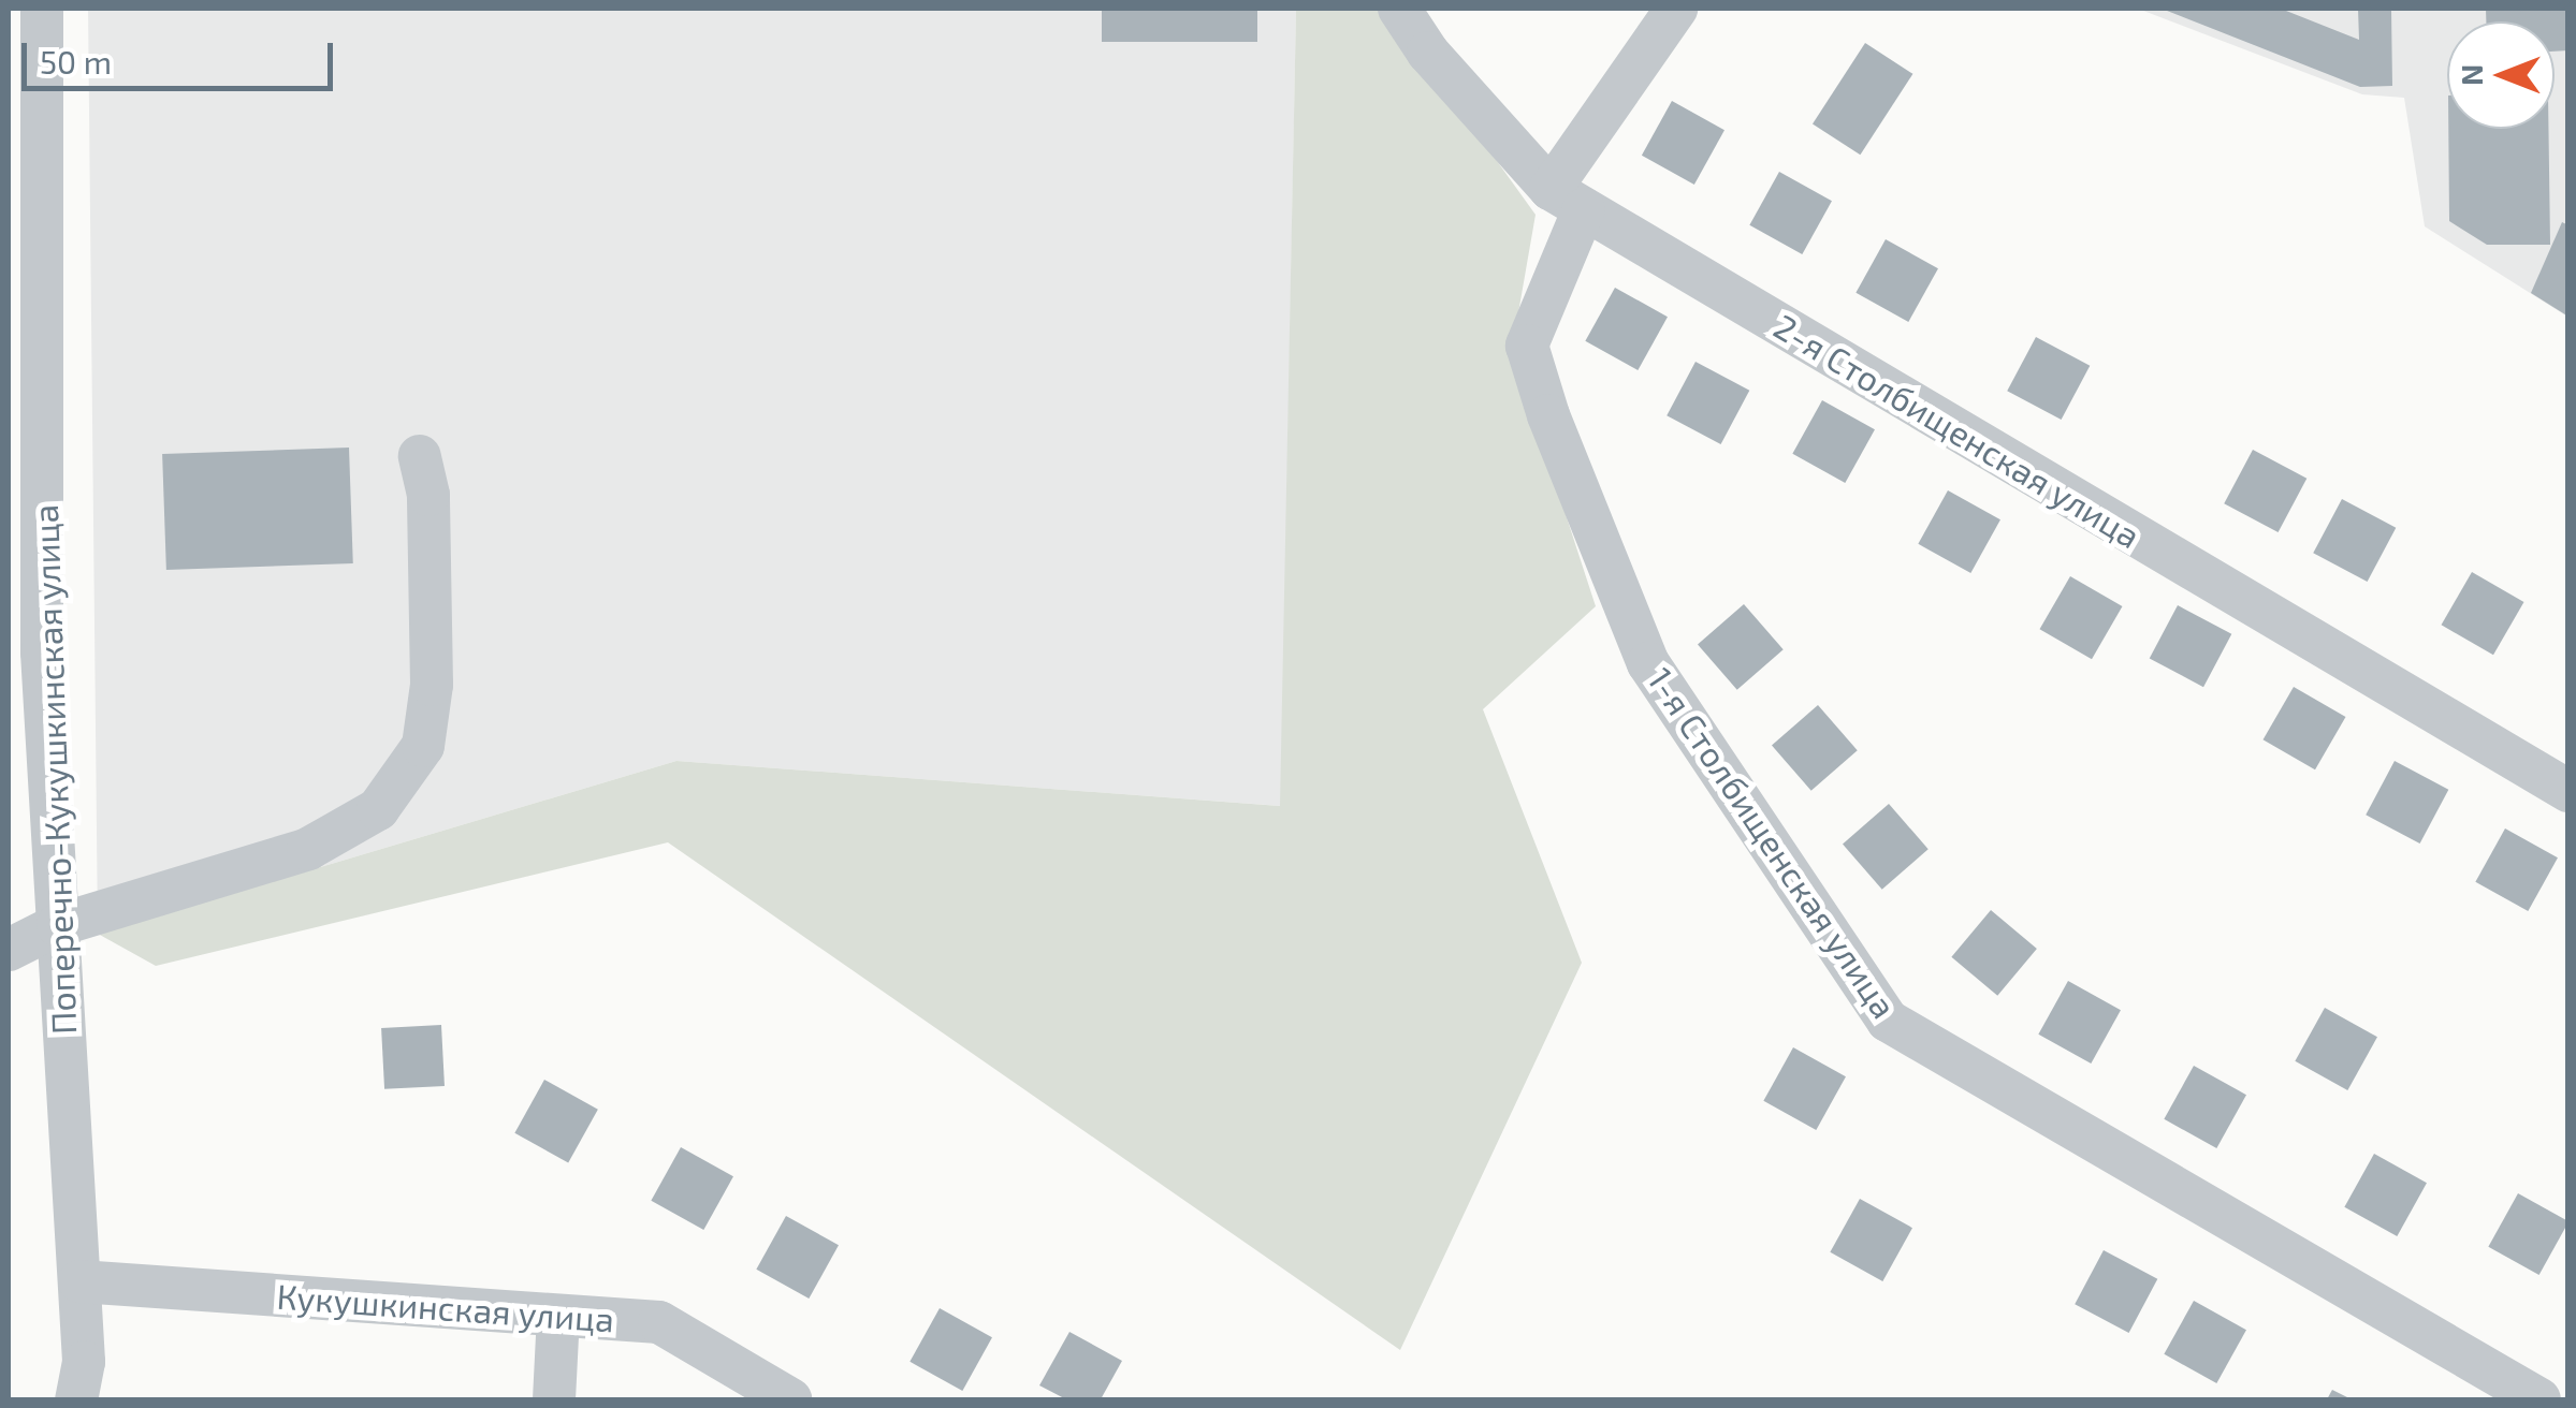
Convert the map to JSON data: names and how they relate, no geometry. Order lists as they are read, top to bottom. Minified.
{"streets":{"street":["2-я Столбищенская улица","Поперечно-Кукушкинская улица","1-я Столбищенская улица","Кукушкинская улица"]},"crossings":[["2-я Столбищенская улица","1-я Столбищенская улица"],["Поперечно-Кукушкинская улица","Кукушкинская улица"]],"scale_bar":"50 m","north":"left"}
